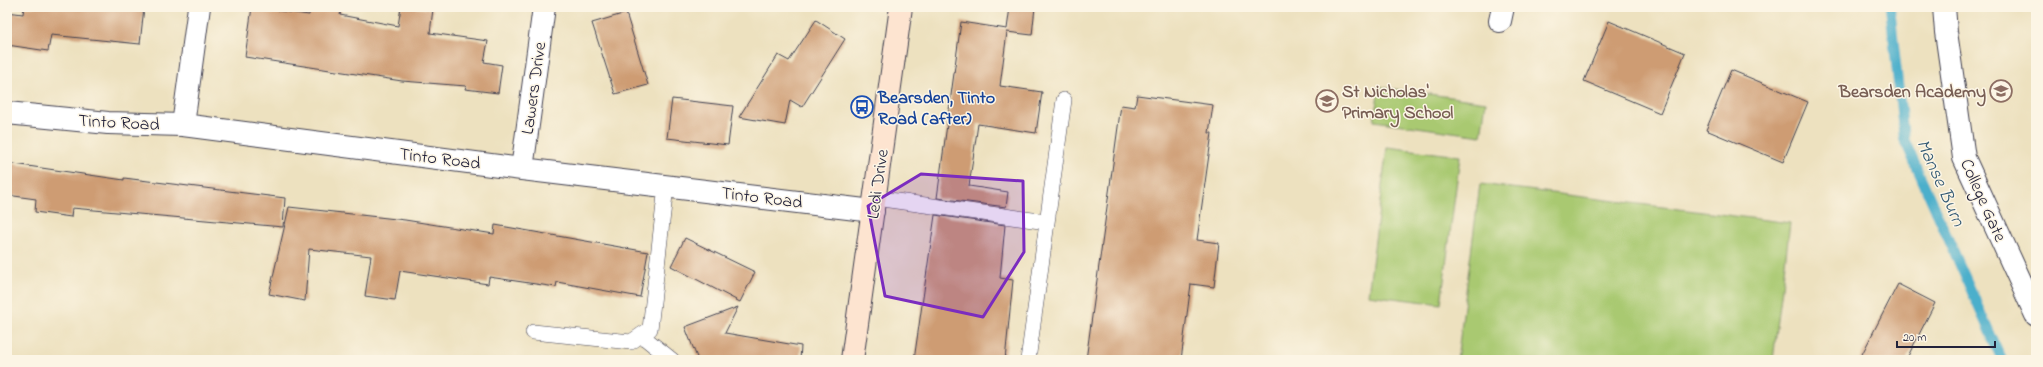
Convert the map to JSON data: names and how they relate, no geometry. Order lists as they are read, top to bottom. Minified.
{"streets":{"street":["Lawers Drive","Tinto Road","Ledi Drive","College Gate"]},"crossings":[["Lawers Drive","Tinto Road"],["Tinto Road","Ledi Drive"]],"water":["Manse Burn"],"places":{"school or university":["Bearsden Academy","St Nicholas' Primary School"],"bus stop":["Bearsden, Tinto Road (after)"]},"scale_bar":"20 m"}
